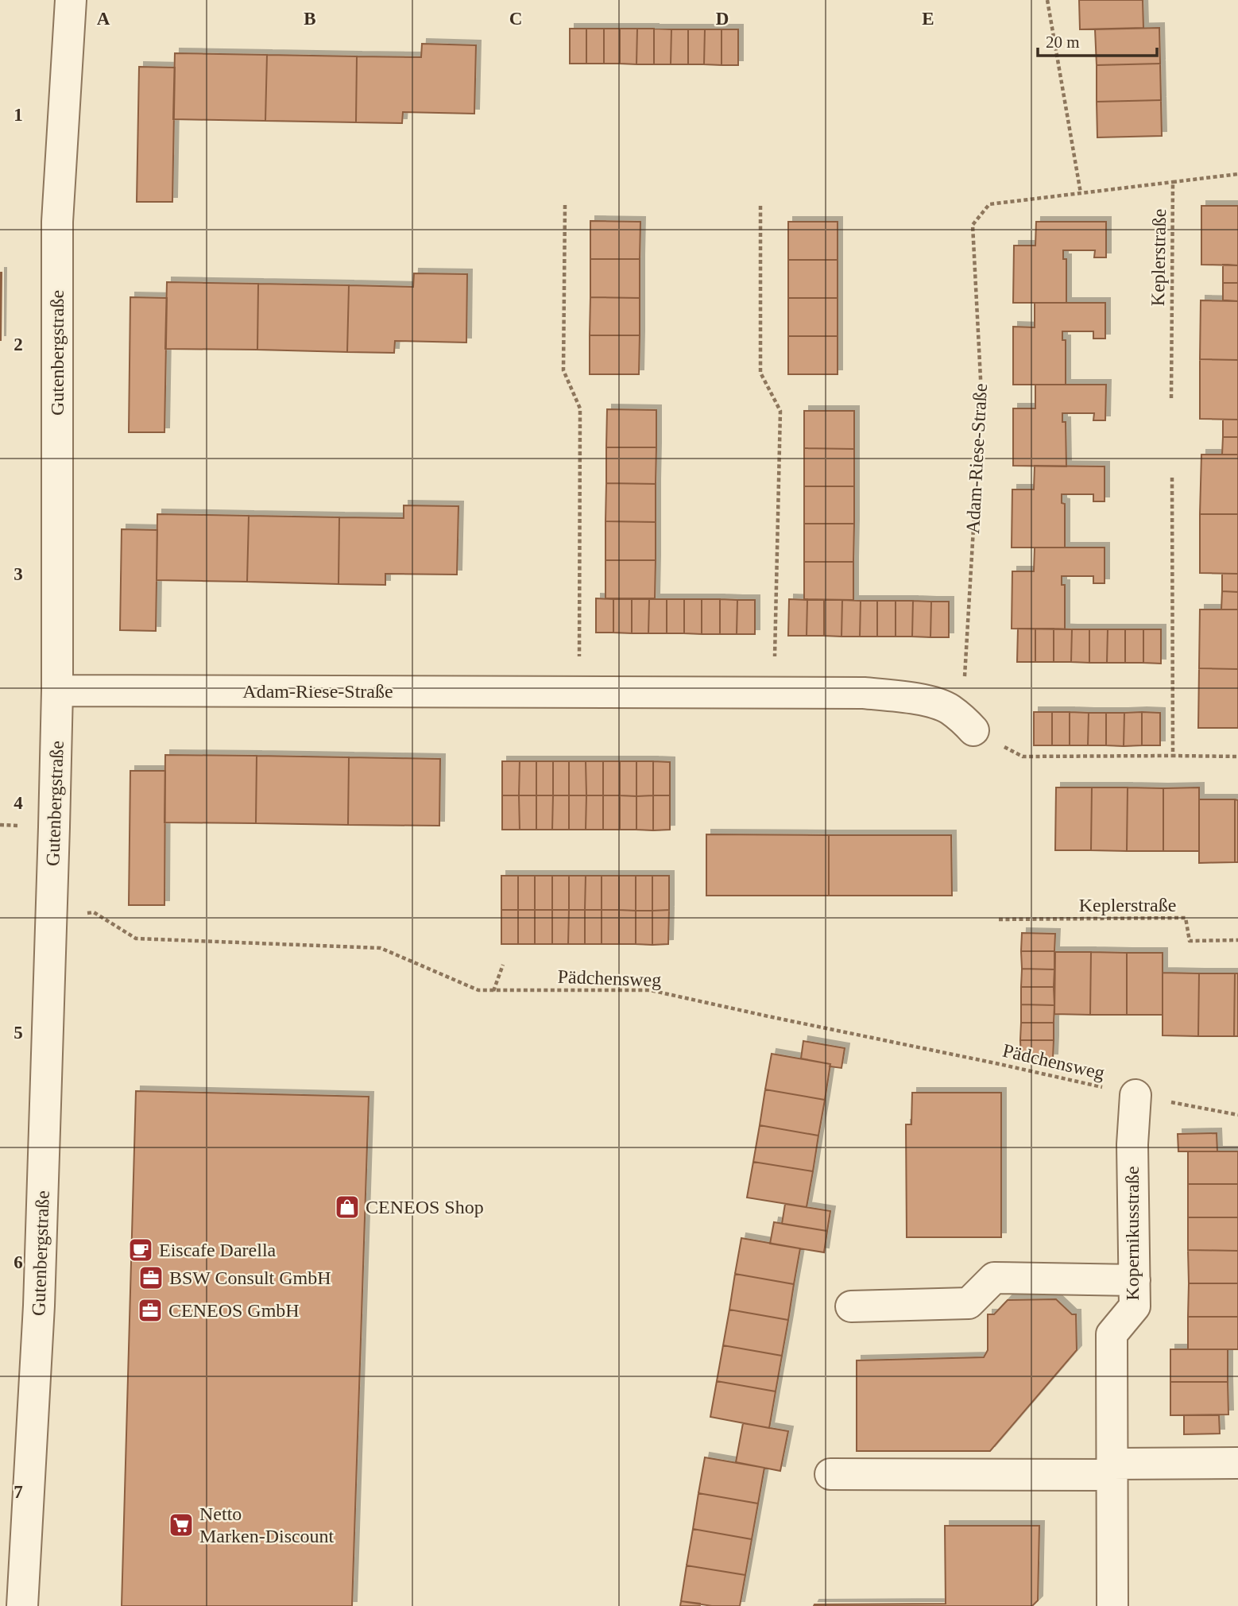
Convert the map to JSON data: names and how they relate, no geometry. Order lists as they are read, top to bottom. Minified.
{"streets":{"street":["Gutenbergstraße","Adam-Riese-Straße","Kopernikusstraße"],"path":["Keplerstraße","Pädchensweg"]},"crossings":[["Gutenbergstraße","Adam-Riese-Straße"],["Gutenbergstraße","Pädchensweg"],["Pädchensweg","Kopernikusstraße"]],"places":{"shop":["CENEOS Shop"],"cafe":["Eiscafe Darella"],"office":["BSW Consult GmbH","CENEOS GmbH"],"supermarket":["Netto Marken-Discount"]},"scale_bar":"20 m","grid":{"columns":["A","B","C","D","E"],"rows":["1","2","3","4","5","6","7"]}}
